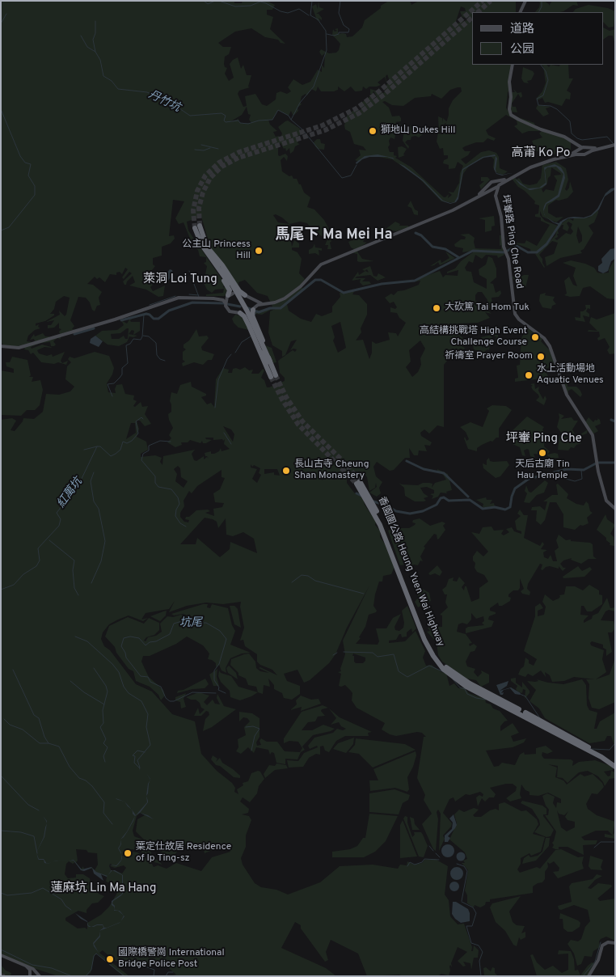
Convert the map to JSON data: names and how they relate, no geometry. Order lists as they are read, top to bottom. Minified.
{"streets":{"highway":["香園圍公路 Heung Yuen Wai Highway"],"main road":["坪輋路 Ping Che Road"]},"districts":["高莆 Ko Po","馬尾下 Ma Mei Ha","萊洞 Loi Tung","坪輋 Ping Che","蓮麻坑 Lin Ma Hang"],"water":["丹竹坑","紅萬坑","坑尾"],"places":["獅地山 Dukes Hill","公主山 Princess Hill","大砍篤 Tai Hom Tuk","高結構挑戰塔 High Event Challenge Course","祈禱室 Prayer Room","水上活動場地 Aquatic Venues","天后古廟 Tin Hau Temple","長山古寺 Cheung Shan Monastery","葉定仕故居 Residence of Ip Ting-sz","國際橋警崗 International Bridge Police Post"],"legend":["道路","公园"]}
